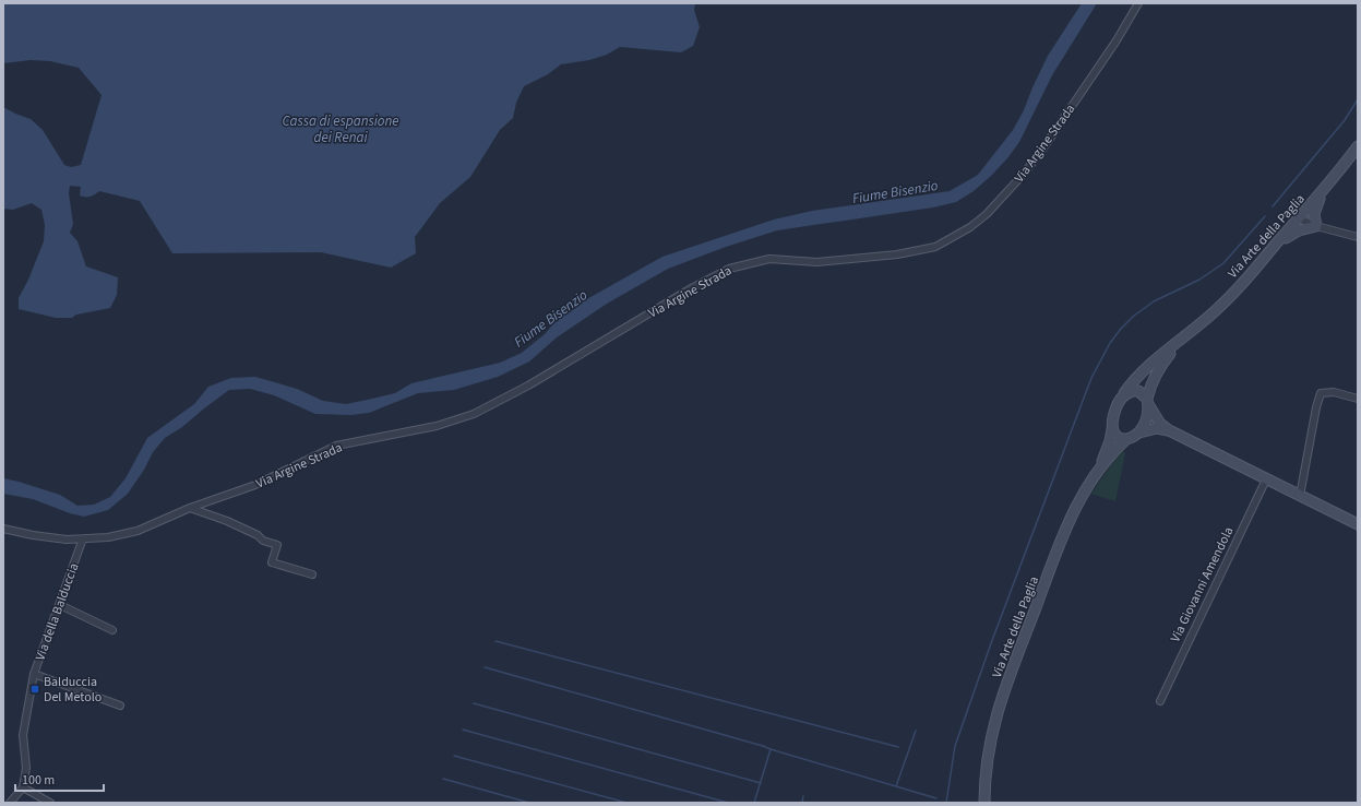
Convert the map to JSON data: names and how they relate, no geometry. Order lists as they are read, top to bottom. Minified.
{"streets":{"main road":["Via Arte della Paglia"],"street":["Via Argine Strada","Via Giovanni Amendola","Via della Balduccia"]},"crossings":[["Via Argine Strada","Via della Balduccia"]],"water":["Cassa di espansione dei Renai","Fiume Bisenzio"],"places":{"transit":["Balduccia Del Metolo"]},"scale_bar":"100 m"}
